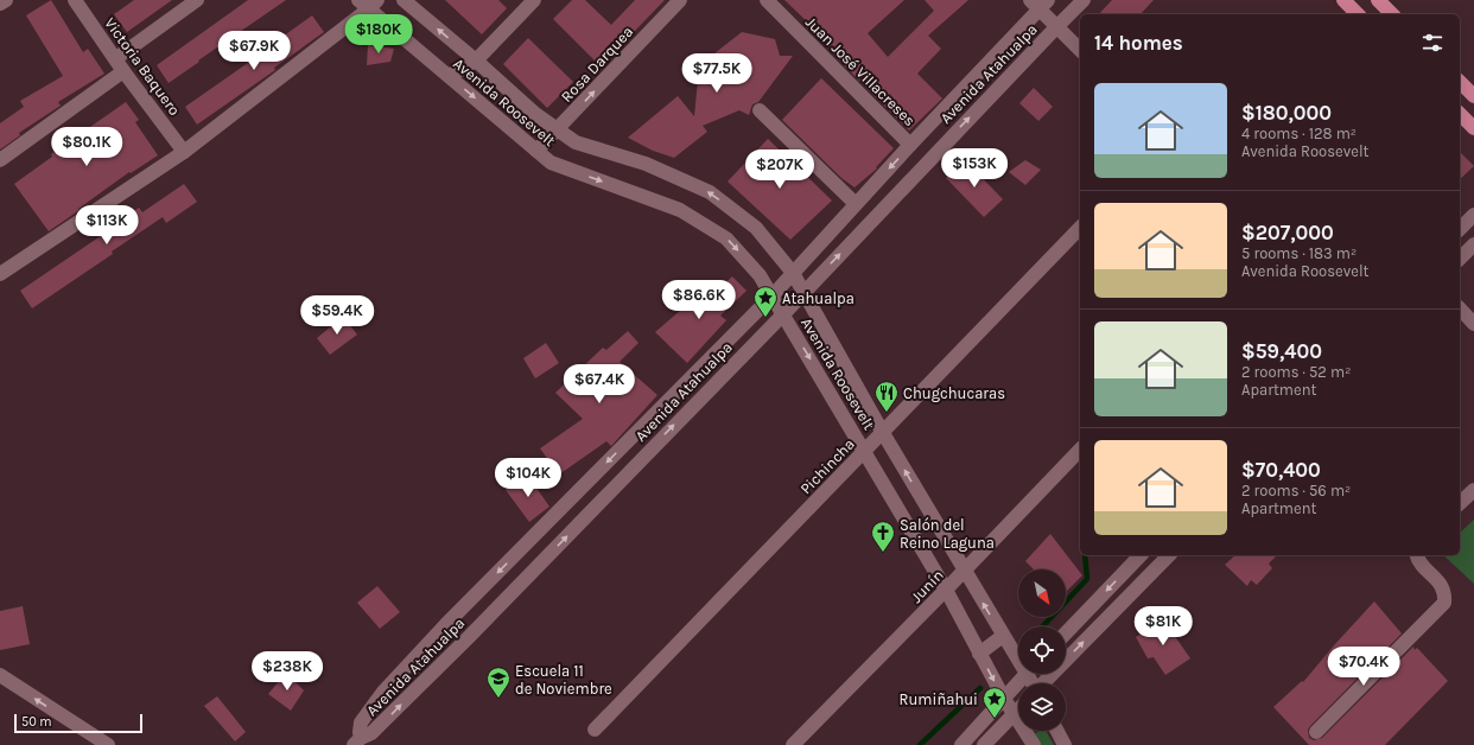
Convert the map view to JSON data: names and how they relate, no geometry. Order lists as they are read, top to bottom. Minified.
{"streets":{"street":["Rosa Darquea","Victoria Baquero","Juan José Villacreses","Avenida Atahualpa","Avenida Roosevelt","Pichincha","Junín"]},"crossings":[["Rosa Darquea","Avenida Roosevelt"],["Juan José Villacreses","Avenida Atahualpa"],["Avenida Atahualpa","Avenida Roosevelt"],["Avenida Roosevelt","Pichincha"],["Avenida Roosevelt","Junín"]],"places":{"place":["Atahualpa","Rumiñahui"],"restaurant":["Chugchucaras"],"church":["Salón del Reino Laguna"],"school or university":["Escuela 11 de Noviembre"]},"scale_bar":"50 m","north":"bottom right","page":{"price":["$180K","$67.9K","$77.5K","$80.1K","$153K","$207K","$113K","$86.6K","$59.4K","$67.4K","$104K","$81K","$70.4K","$238K"],"heading":"14 homes","list":[{"name":"$180,000","note":"4 rooms · 128 m² · Avenida Roosevelt"},{"name":"$207,000","note":"5 rooms · 183 m² · Avenida Roosevelt"},{"name":"$59,400","note":"2 rooms · 52 m² · Apartment"},{"name":"$70,400","note":"2 rooms · 56 m² · Apartment"}],"scale":"50 m"}}
